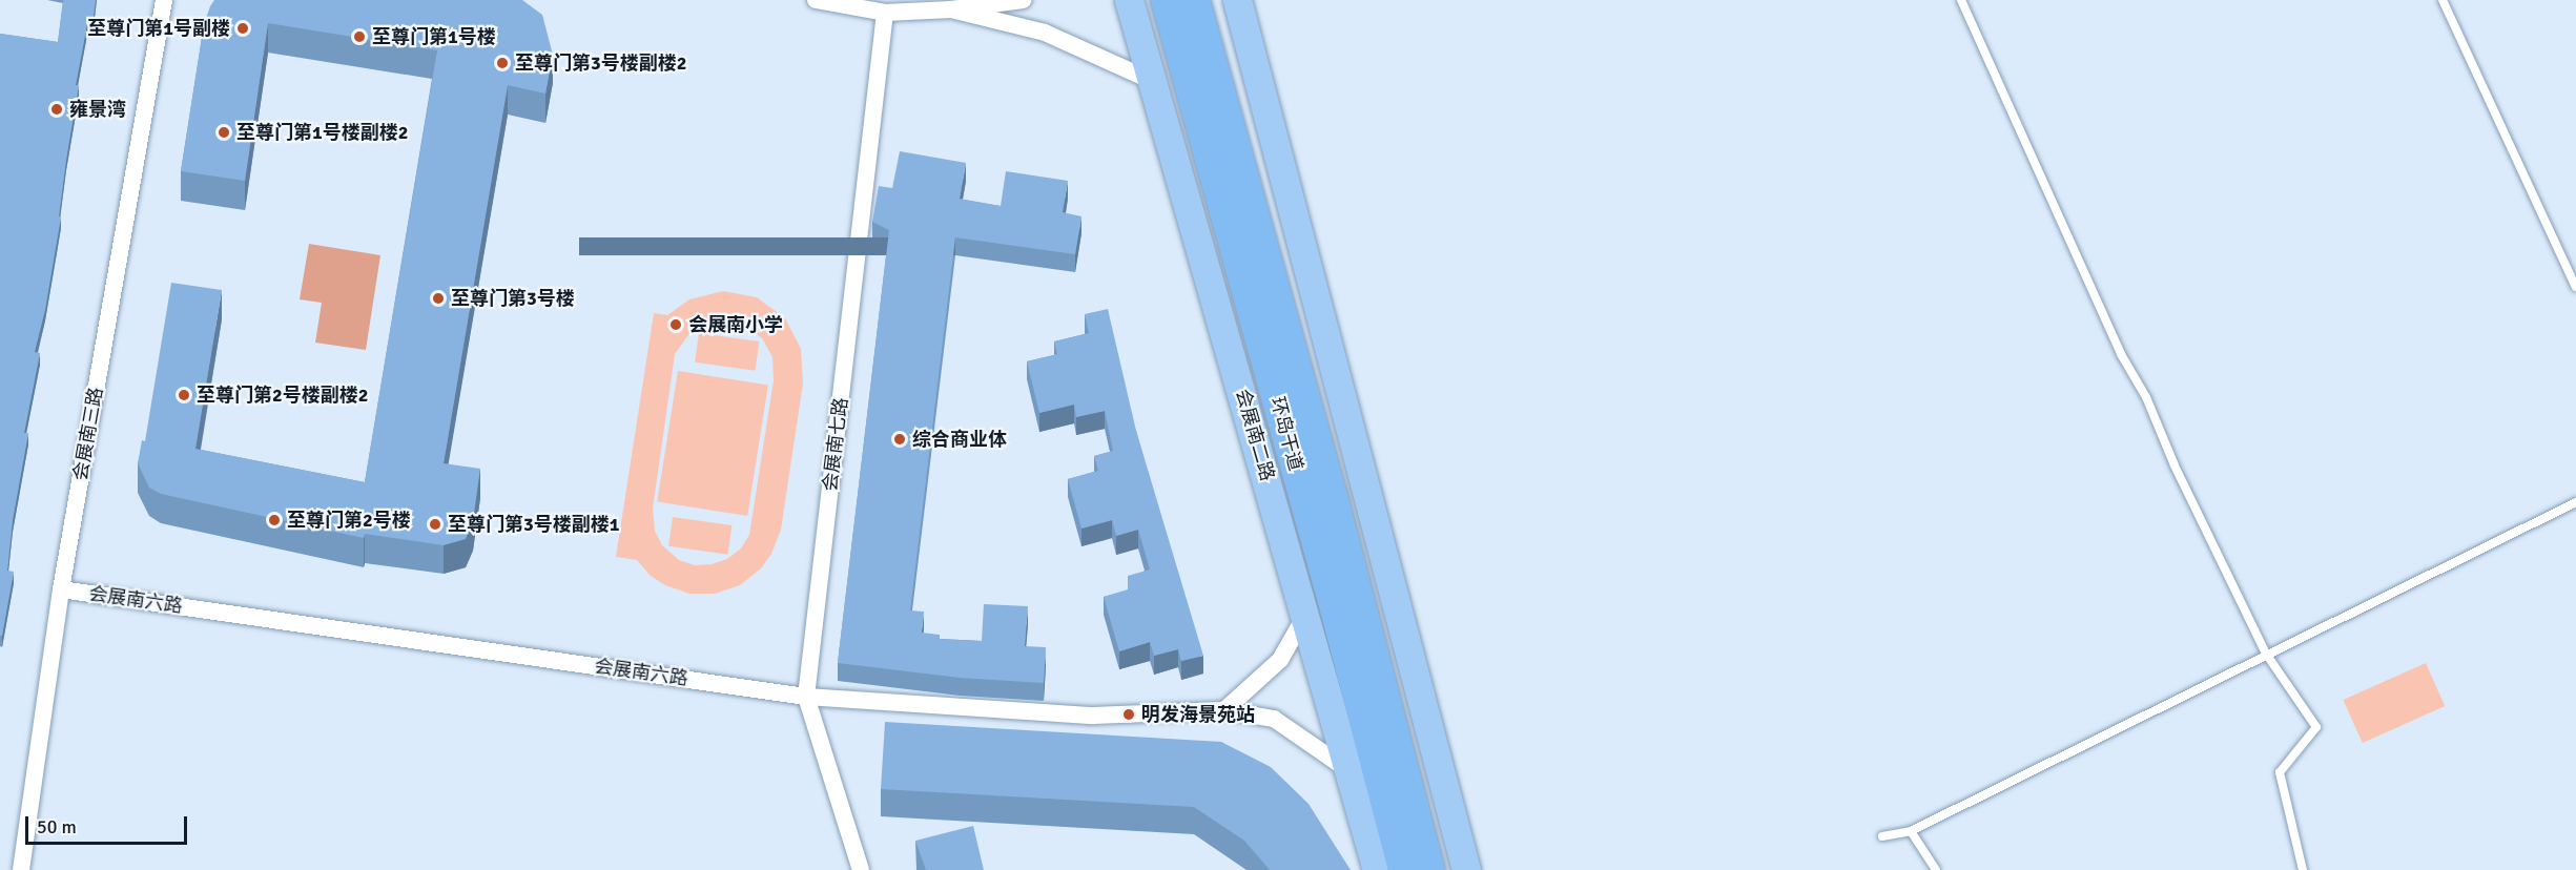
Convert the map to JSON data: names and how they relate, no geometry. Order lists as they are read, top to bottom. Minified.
{"streets":{"highway":["环岛干道"],"main road":["会展南二路"],"street":["会展南三路","会展南七路","会展南六路"]},"crossings":[["会展南三路","会展南六路"],["会展南二路","会展南六路"],["会展南七路","会展南六路"]],"places":["至尊门第1号副楼","至尊门第1号楼","至尊门第3号楼副楼2","雍景湾","至尊门第1号楼副楼2","至尊门第3号楼","会展南小学","至尊门第2号楼副楼2","综合商业体","至尊门第2号楼","至尊门第3号楼副楼1","明发海景苑站"],"scale_bar":"50 m"}
